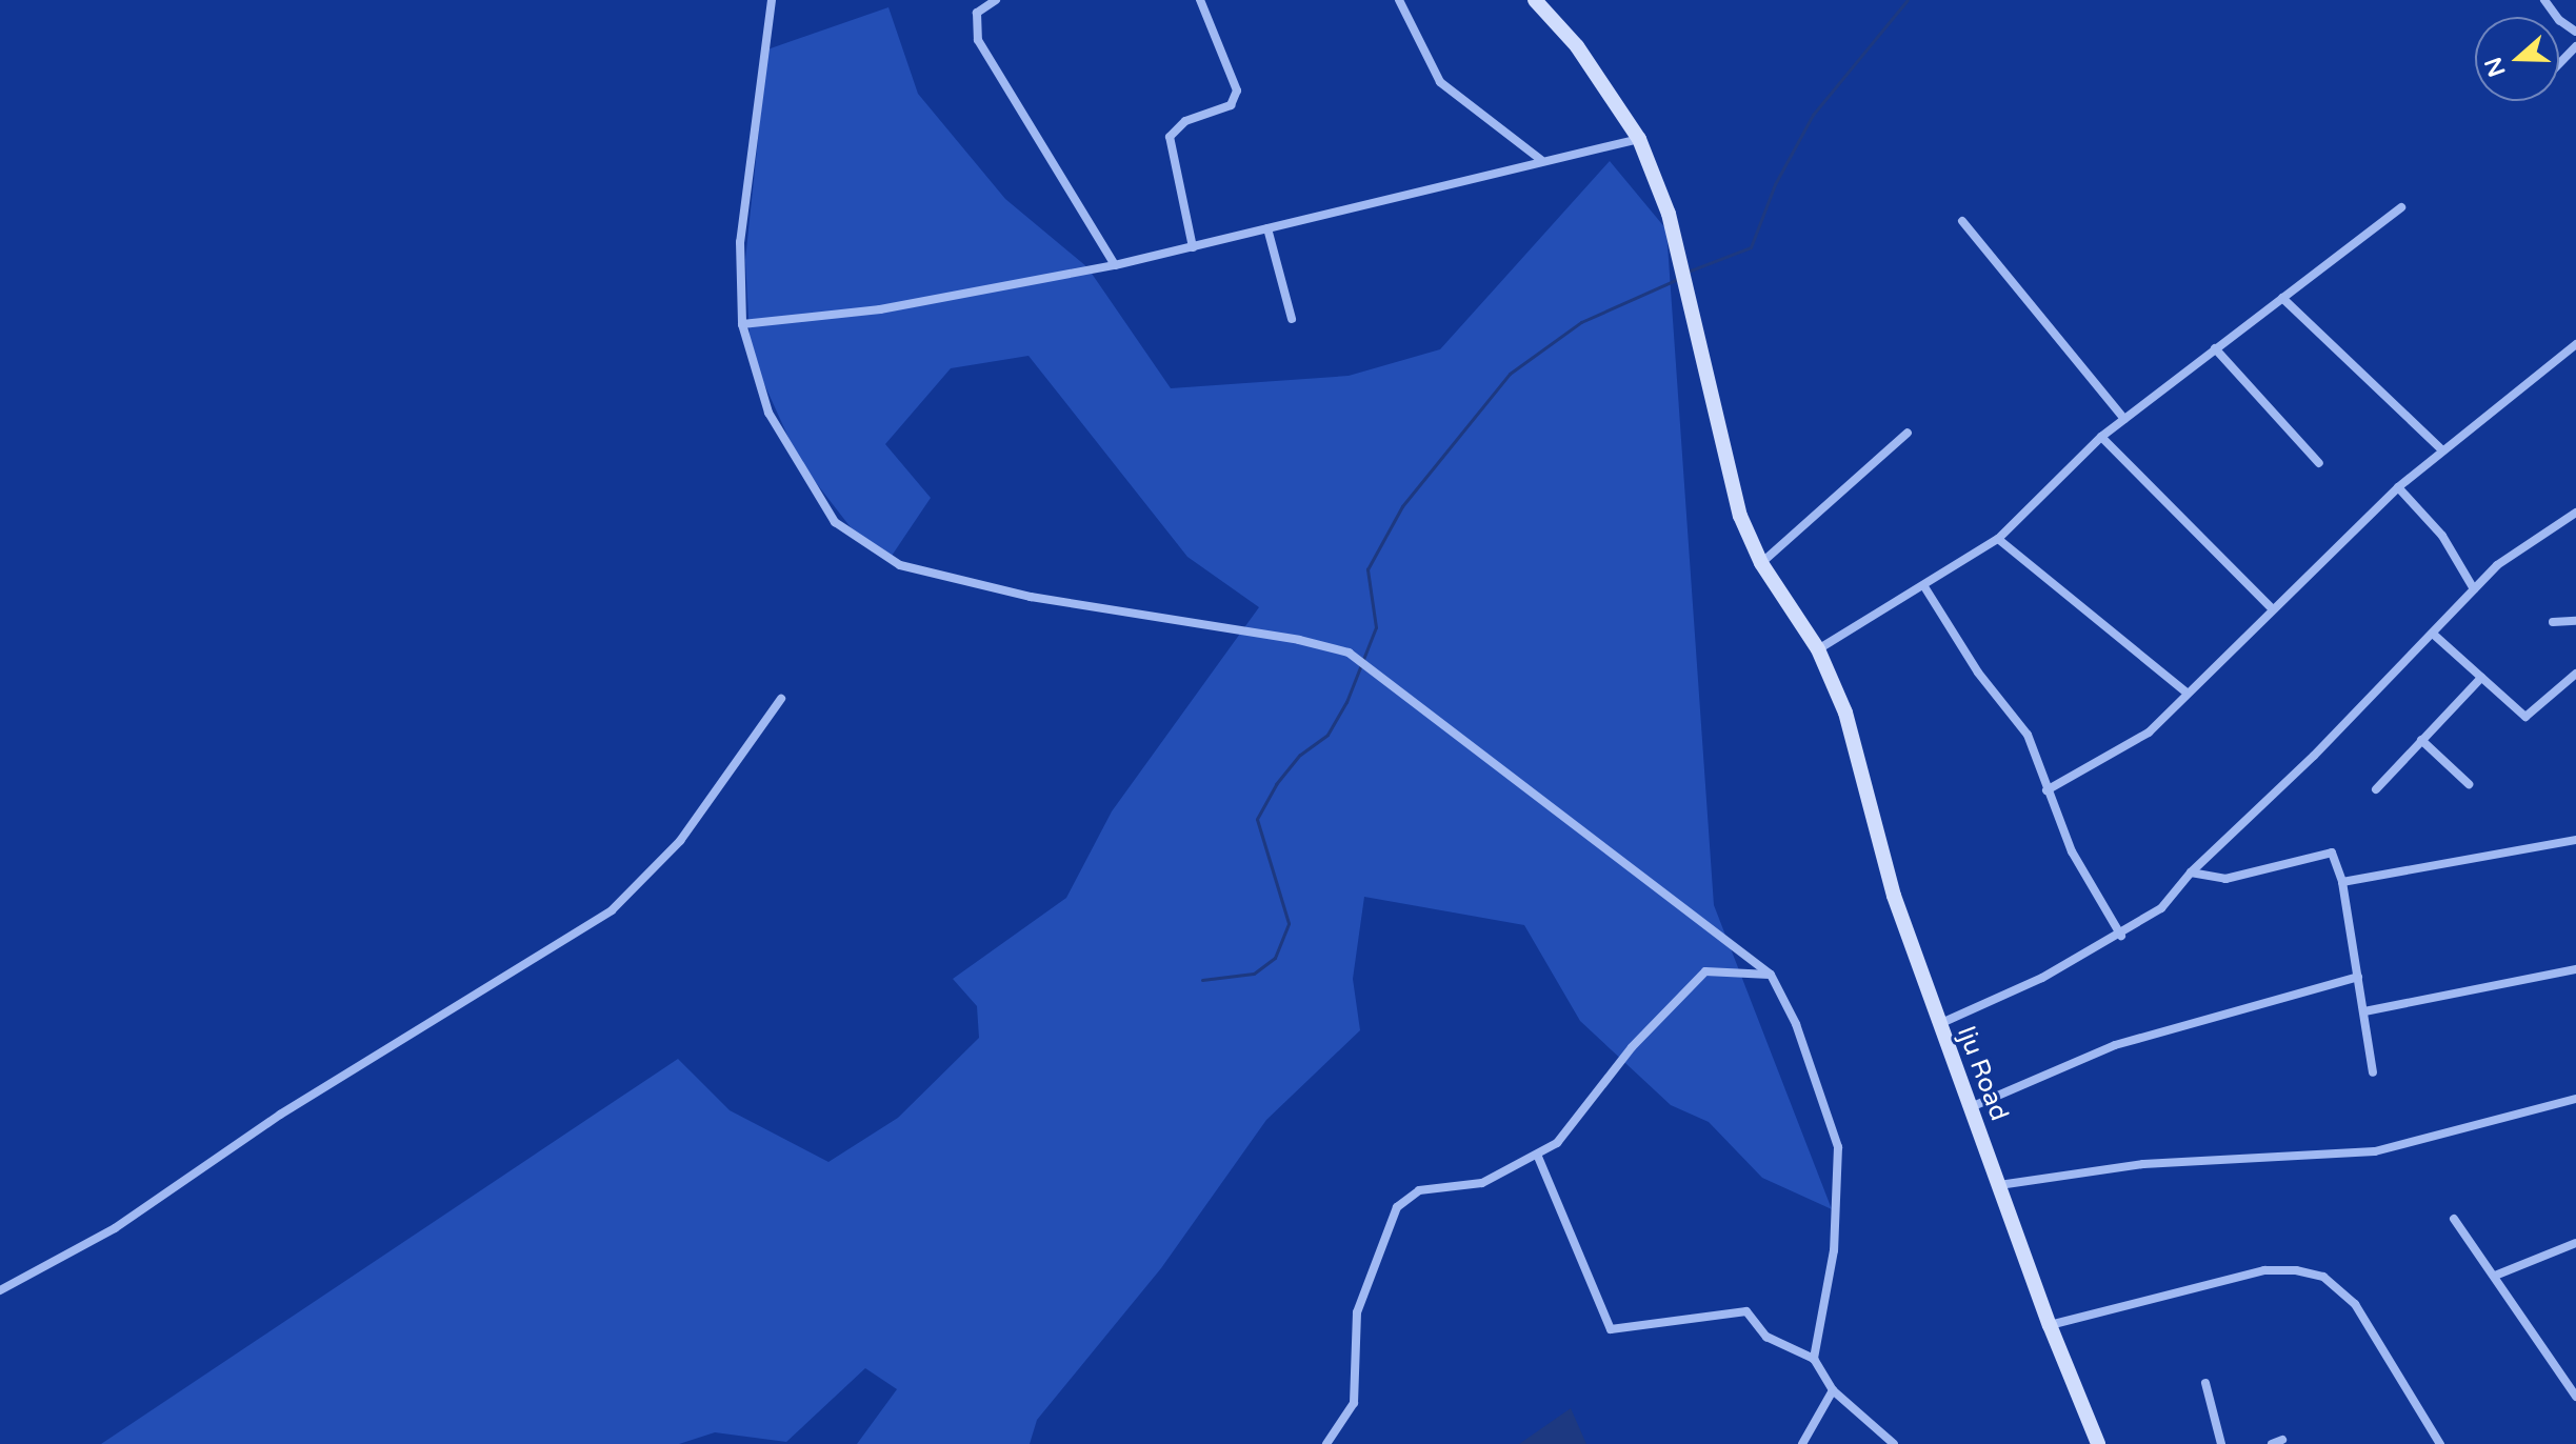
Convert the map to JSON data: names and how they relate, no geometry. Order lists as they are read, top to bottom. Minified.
{"streets":{"main road":["Iju Road"]},"north":"left"}
